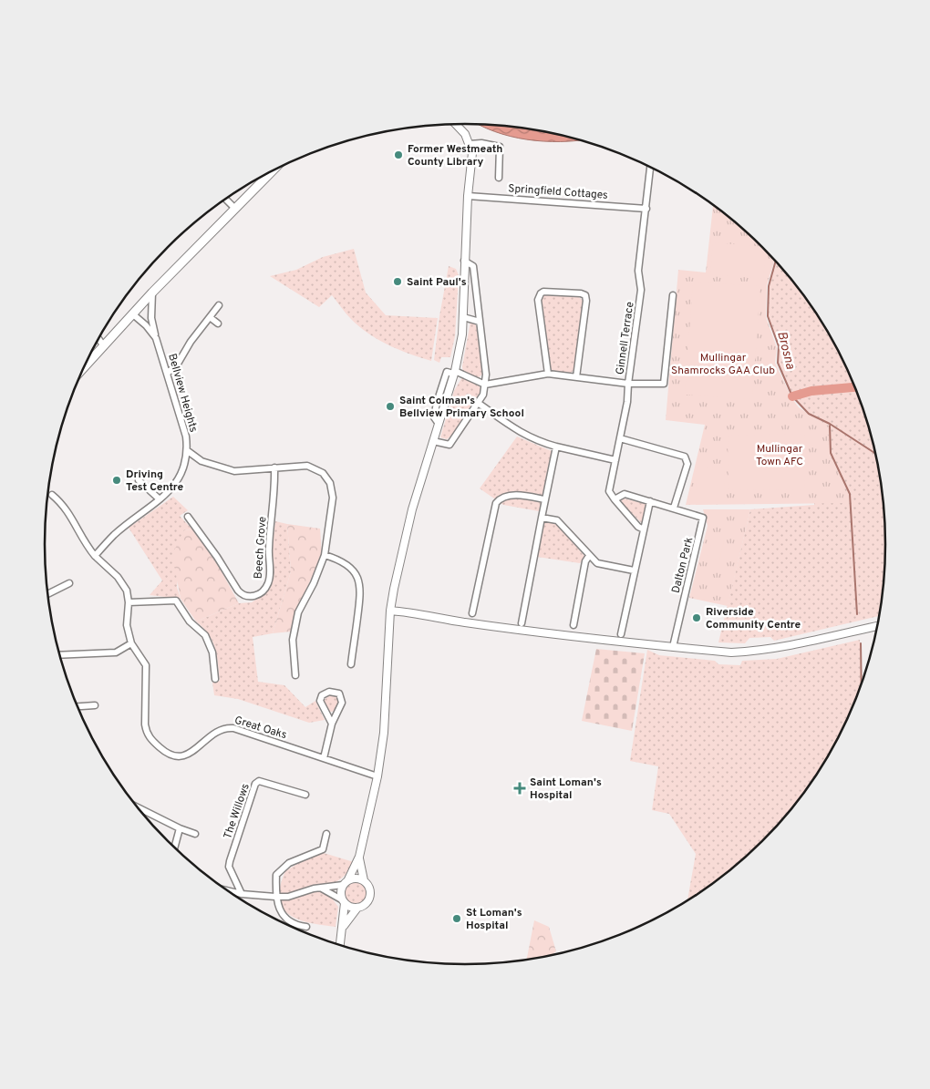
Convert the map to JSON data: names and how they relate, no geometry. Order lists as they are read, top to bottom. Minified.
{"streets":{"street":["Springfield Cottages","Ginnell Terrace","Bellview Heights","Beech Grove","Dalton Park","Great Oaks","The Willows"]},"crossings":[["Springfield Cottages","Ginnell Terrace"]],"water":["Brosna"],"parks":["Mullingar Shamrocks GAA Club","Mullingar Town AFC"],"places":{"other":["Former Westmeath County Library","Saint Paul's","Saint Colman's Bellview Primary School","Driving Test Centre","Riverside Community Centre","St Loman's Hospital"],"health":["Saint Loman's Hospital"]}}
